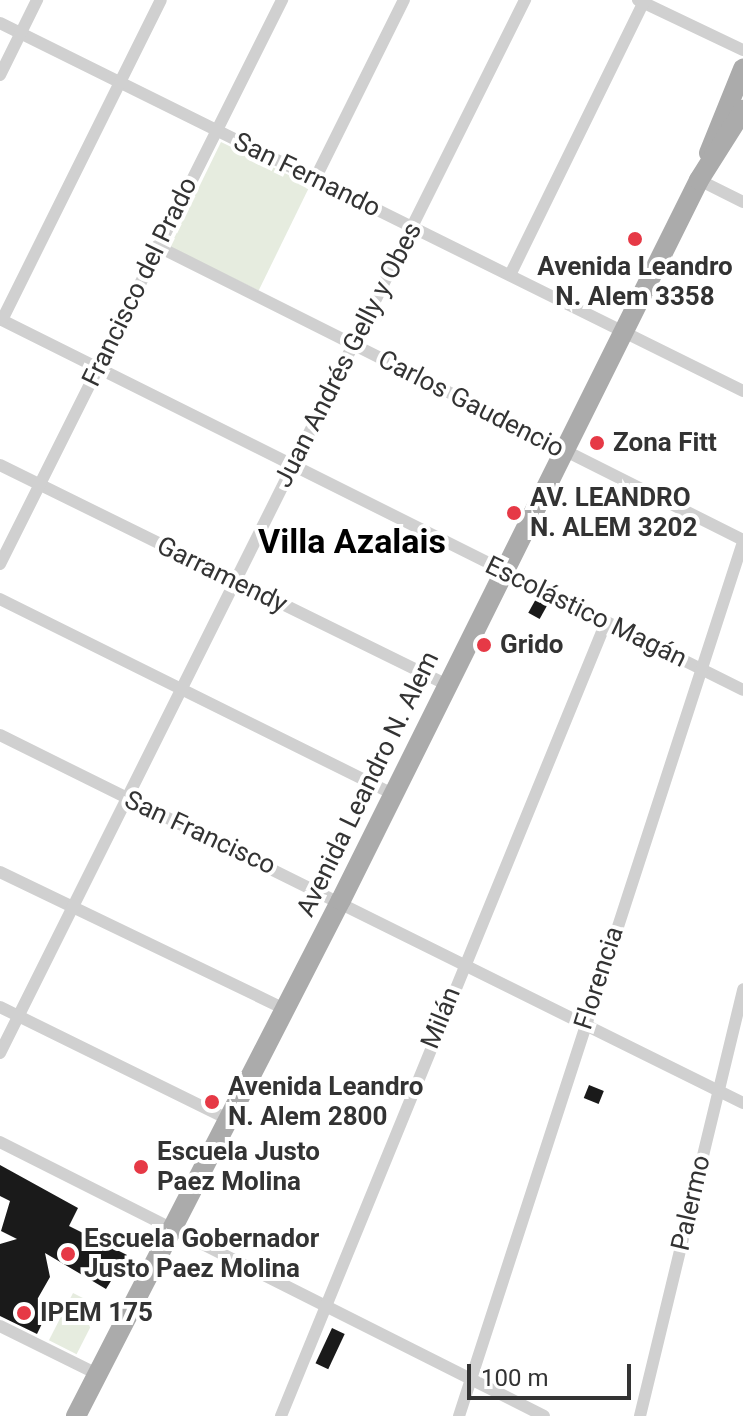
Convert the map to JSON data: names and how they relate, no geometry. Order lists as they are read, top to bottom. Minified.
{"streets":{"main road":["Avenida Leandro N. Alem"],"street":["San Fernando","Francisco del Prado","Juan Andrés Gelly y Obes","Carlos Gaudencio","Garramendy","Escolástico Magán","San Francisco","Florencia","Milán","Palermo"]},"crossings":[["San Fernando","Francisco del Prado"],["San Fernando","Juan Andrés Gelly y Obes"],["San Fernando","Avenida Leandro N. Alem"],["Francisco del Prado","Carlos Gaudencio"],["Francisco del Prado","Garramendy"],["Francisco del Prado","Escolástico Magán"],["Juan Andrés Gelly y Obes","Carlos Gaudencio"],["Juan Andrés Gelly y Obes","Garramendy"],["Juan Andrés Gelly y Obes","Escolástico Magán"],["Juan Andrés Gelly y Obes","San Francisco"],["Carlos Gaudencio","Avenida Leandro N. Alem"],["Carlos Gaudencio","Florencia"],["Garramendy","Avenida Leandro N. Alem"],["Escolástico Magán","Avenida Leandro N. Alem"],["Escolástico Magán","Florencia"],["Escolástico Magán","Milán"],["Avenida Leandro N. Alem","San Francisco"],["San Francisco","Florencia"],["San Francisco","Milán"],["San Francisco","Palermo"]],"districts":["Villa Azalais"],"places":["Avenida Leandro N. Alem 3358","Zona Fitt","AV. LEANDRO N. ALEM 3202","Grido","Avenida Leandro N. Alem 2800","Escuela Justo Paez Molina","Escuela Gobernador Justo Paez Molina","IPEM 175"],"scale_bar":"100 m"}
